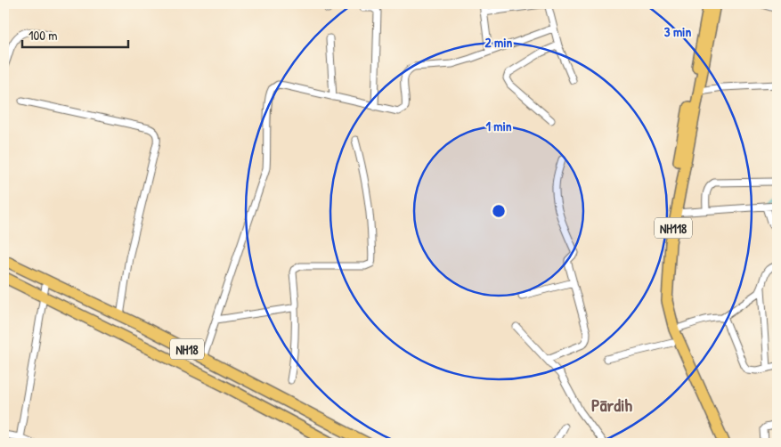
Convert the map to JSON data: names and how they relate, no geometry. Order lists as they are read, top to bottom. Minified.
{"streets":{"highway":["NH118","NH18"]},"districts":["Pārdih"],"scale_bar":"100 m","rings":["3 min","2 min","1 min"]}
